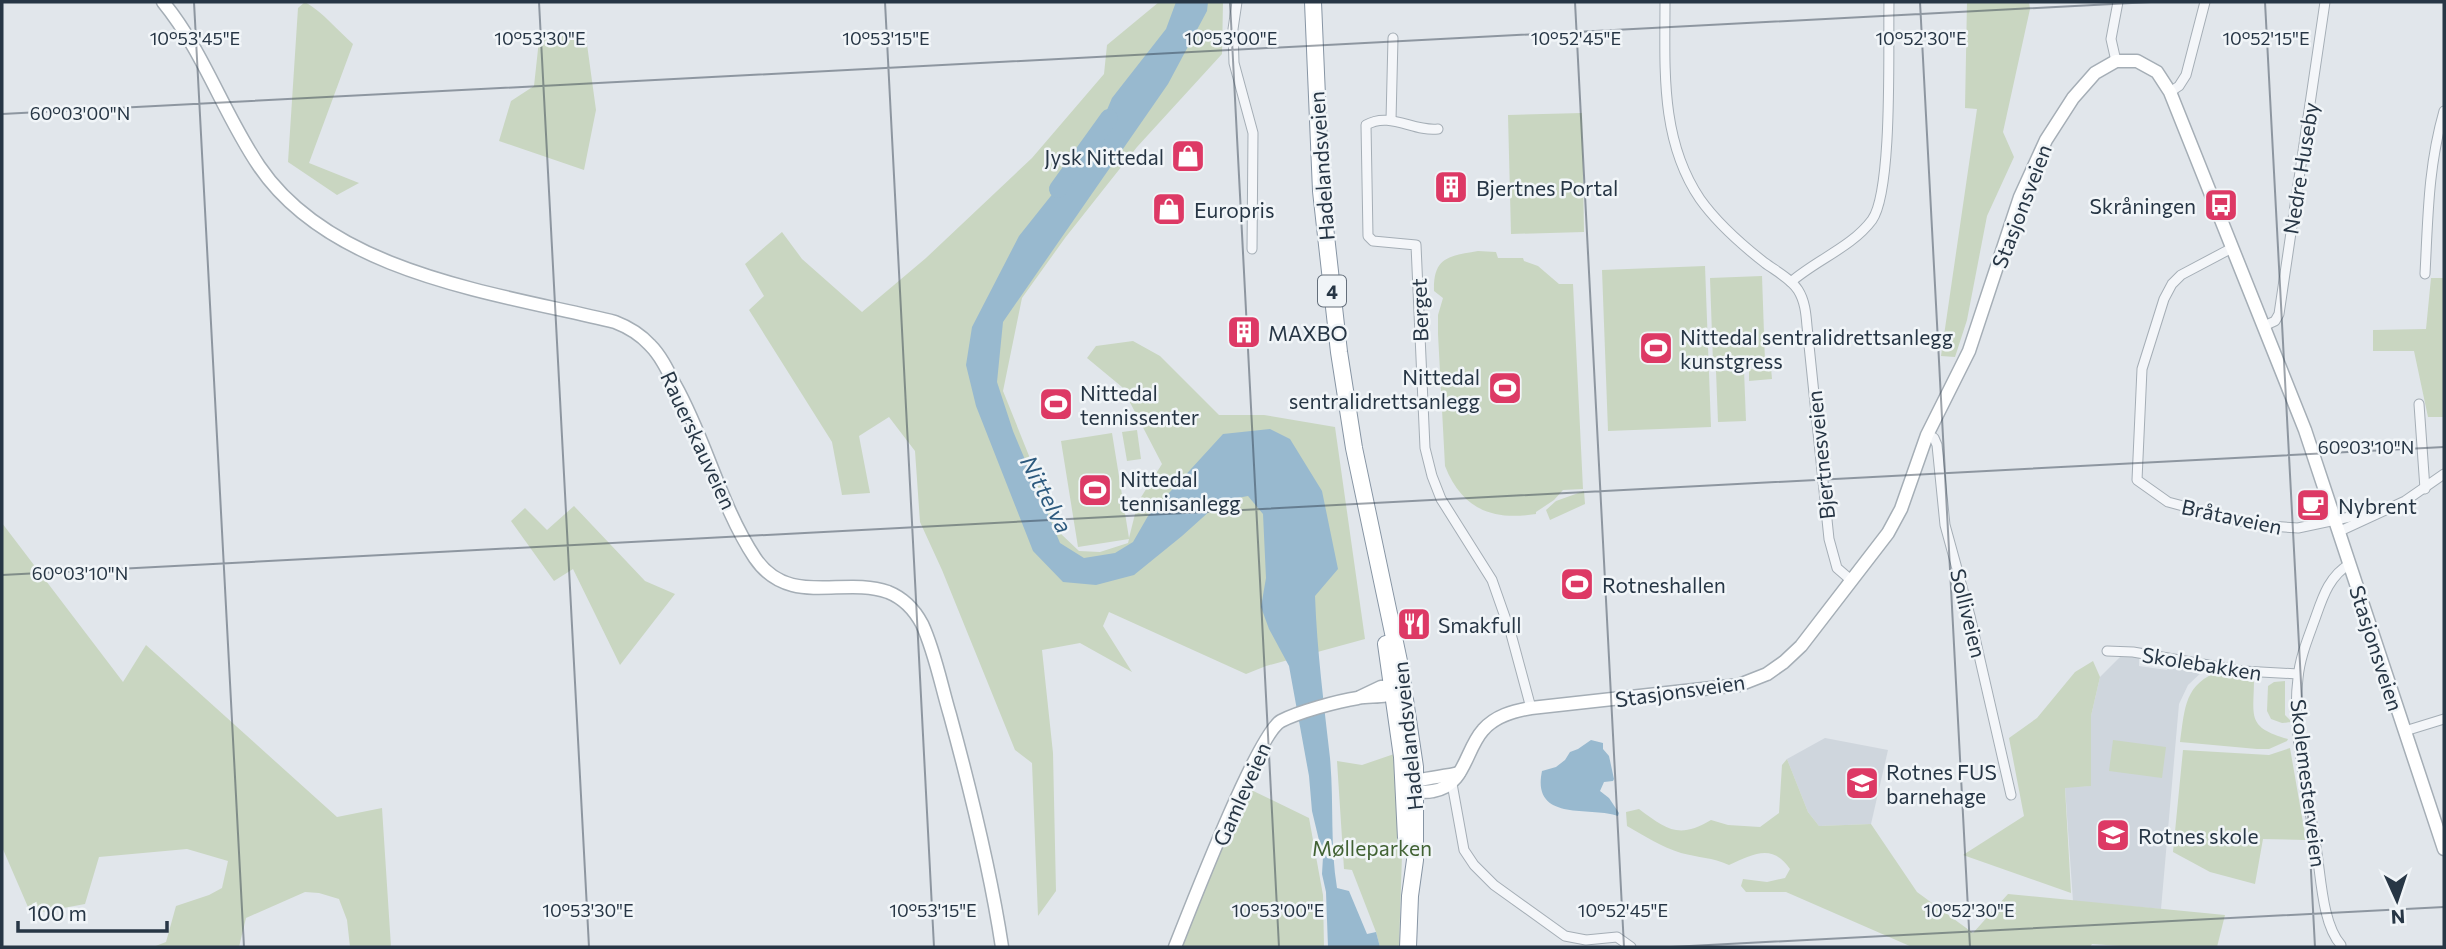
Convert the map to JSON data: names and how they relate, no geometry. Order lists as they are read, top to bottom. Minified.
{"streets":{"highway":["Hadelandsveien","4"],"main road":["Stasjonsveien","Rauerskauveien","Gamleveien"],"street":["Nedre Huseby","Berget","Bjertnesveien","Bråtaveien","Solliveien","Skolebakken","Skolemesterveien"]},"crossings":[["Hadelandsveien","Gamleveien"],["Nedre Huseby","Stasjonsveien"],["Stasjonsveien","Berget"],["Stasjonsveien","Bjertnesveien"],["Stasjonsveien","Bråtaveien"],["Stasjonsveien","Solliveien"],["Stasjonsveien","Skolemesterveien"],["Skolebakken","Skolemesterveien"]],"water":["Nittelva"],"parks":["Mølleparken"],"places":{"shop":["Jysk Nittedal","Europris"],"building":["Bjertnes Portal","MAXBO"],"bus stop":["Skråningen"],"sports":["Nittedal sentralidrettsanlegg kunstgress","Nittedal sentralidrettsanlegg","Nittedal tennissenter","Nittedal tennisanlegg","Rotneshallen"],"cafe":["Nybrent"],"restaurant":["Smakfull"],"school or university":["Rotnes FUS barnehage","Rotnes skole"]},"scale_bar":"100 m","north":"bottom","coordinates":["10°53'45\"E","10°53'30\"E","10°53'15\"E","10°53'00\"E","10°52'45\"E","10°52'30\"E","10°52'15\"E","60°03'00\"N","60°03'10\"N"]}
